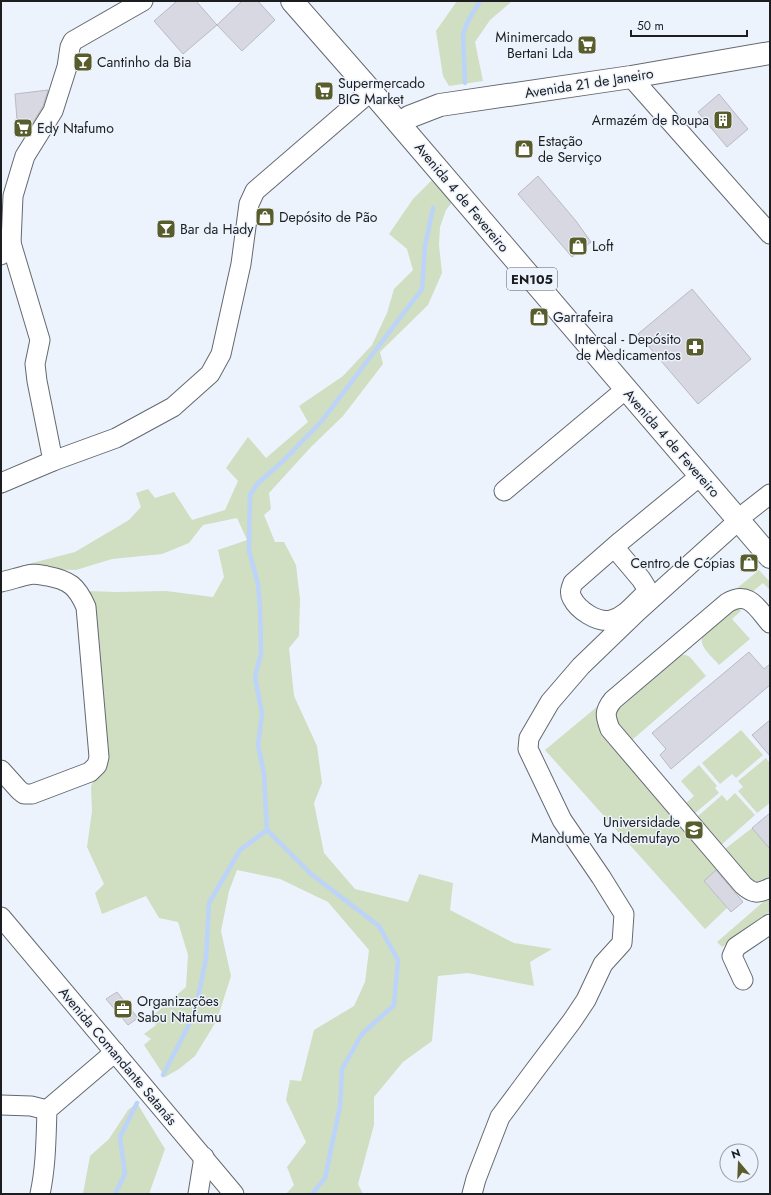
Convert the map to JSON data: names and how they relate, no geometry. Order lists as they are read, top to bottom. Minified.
{"streets":{"main road":["Avenida 21 de Janeiro","Avenida 4 de Fevereiro","EN105"],"street":["Avenida Comandante Satanás"]},"crossings":[["Avenida 21 de Janeiro","Avenida 4 de Fevereiro"]],"places":{"supermarket":["Minimercado Bertani Lda","Supermercado BIG Market","Edy Ntafumo"],"bar":["Cantinho da Bia","Bar da Hady"],"building":["Armazém de Roupa"],"shop":["Estação de Serviço","Depósito de Pão","Loft","Garrafeira","Centro de Cópias"],"pharmacy":["Intercal - Depósito de Medicamentos"],"school or university":["Universidade Mandume Ya Ndemufayo"],"office":["Organizações Sabu Ntafumu"]},"scale_bar":"50 m","north":"top"}
